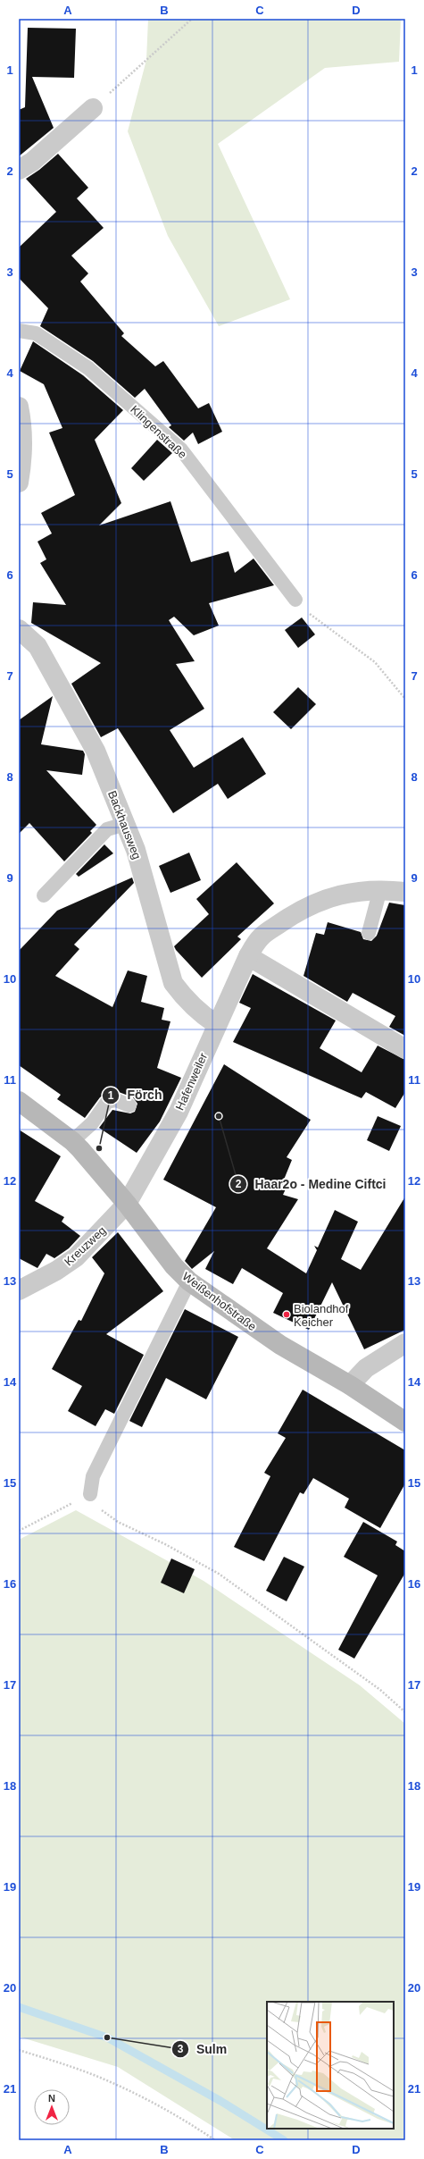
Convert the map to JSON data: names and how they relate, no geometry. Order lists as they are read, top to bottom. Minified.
{"streets":{"street":["Backhausweg","Hafenweiler","Kreuzweg","Weißenhofstraße"],"lane":["Klingenstraße"]},"crossings":[["Backhausweg","Hafenweiler"],["Hafenweiler","Kreuzweg"],["Hafenweiler","Weißenhofstraße"],["Kreuzweg","Weißenhofstraße"]],"places":["Haar2o - Medine Ciftci","Förch","Biolandhof Keicher","Sulm"],"north":"top","grid":{"columns":["A","B","C","D"],"rows":["1","2","3","4","5","6","7","8","9","10","11","12","13","14","15","16","17","18","19","20","21"]}}
